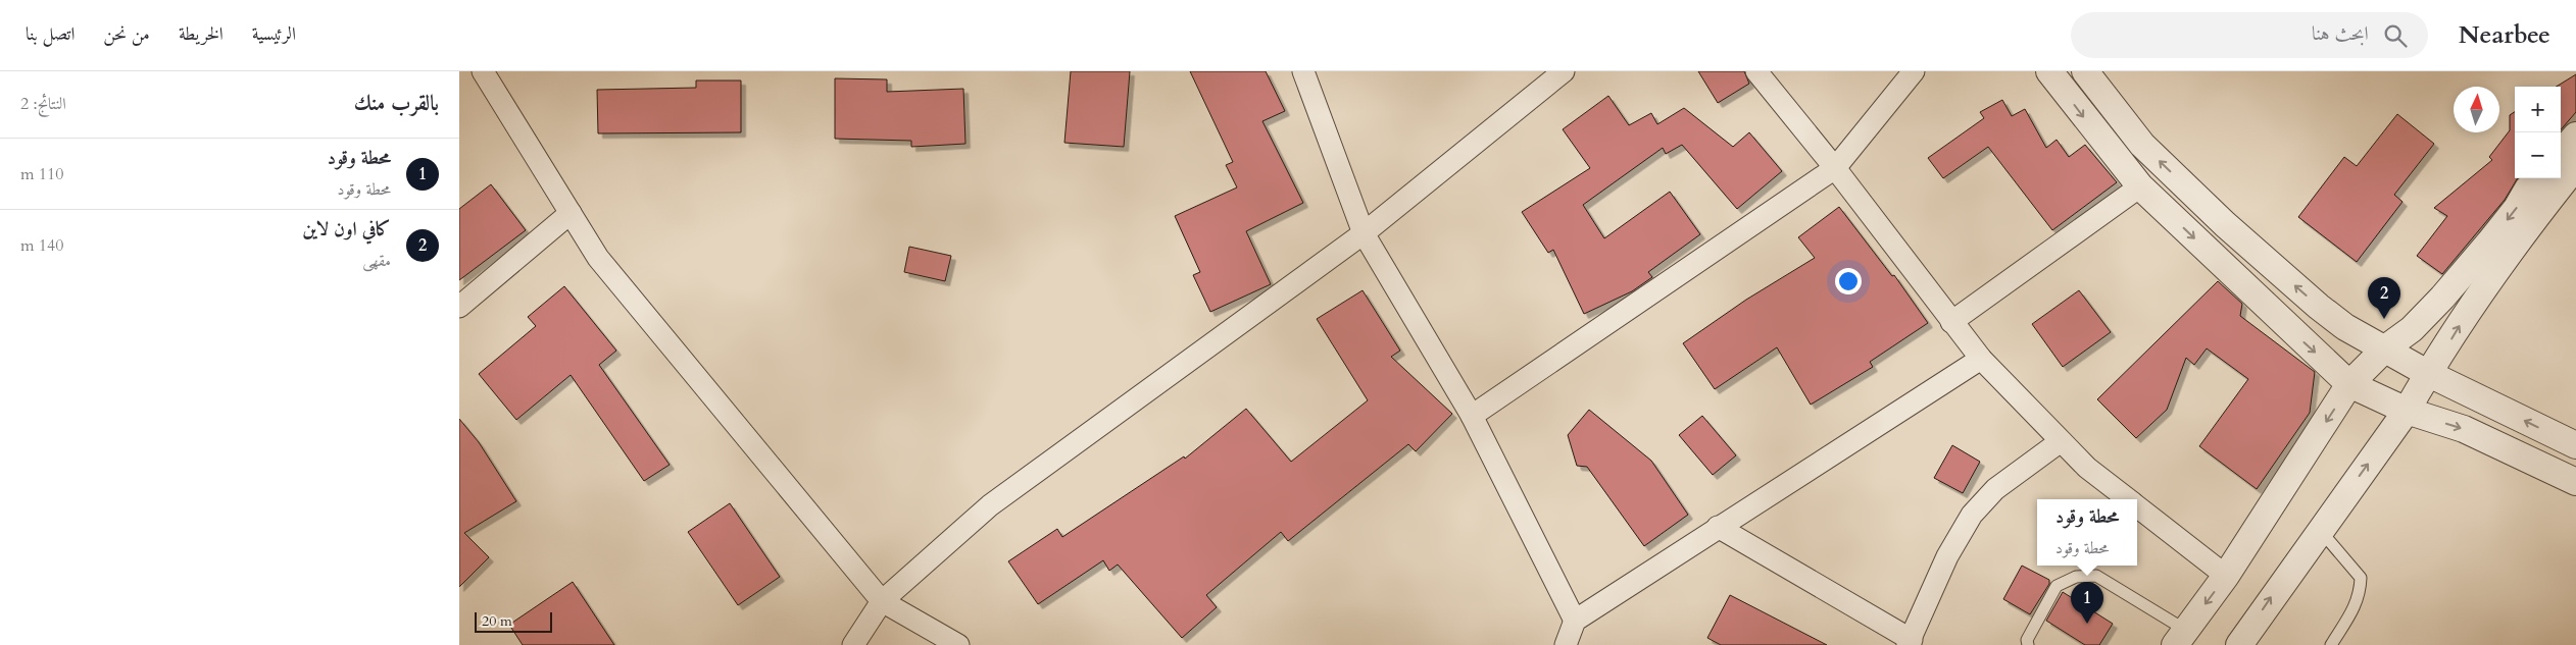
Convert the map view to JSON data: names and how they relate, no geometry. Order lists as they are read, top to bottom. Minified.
{"scale_bar":"20 m","north":"top","page":{"header":"Nearbee","search":"ابحث هنا","nav":["الرئيسية","الخريطة","من نحن","اتصل بنا"],"heading":["بالقرب منك","النتائج: 2"],"map_buttons":["+","−"],"list":[{"mark":"1","name":"محطة وقود","note":"محطة وقود","value":"110 m"},{"mark":"2","name":"كافي اون لاين","note":"مقهى","value":"140 m"}],"pins":["2","1"],"popup":["محطة وقود","محطة وقود"],"scale":"20 m"}}
